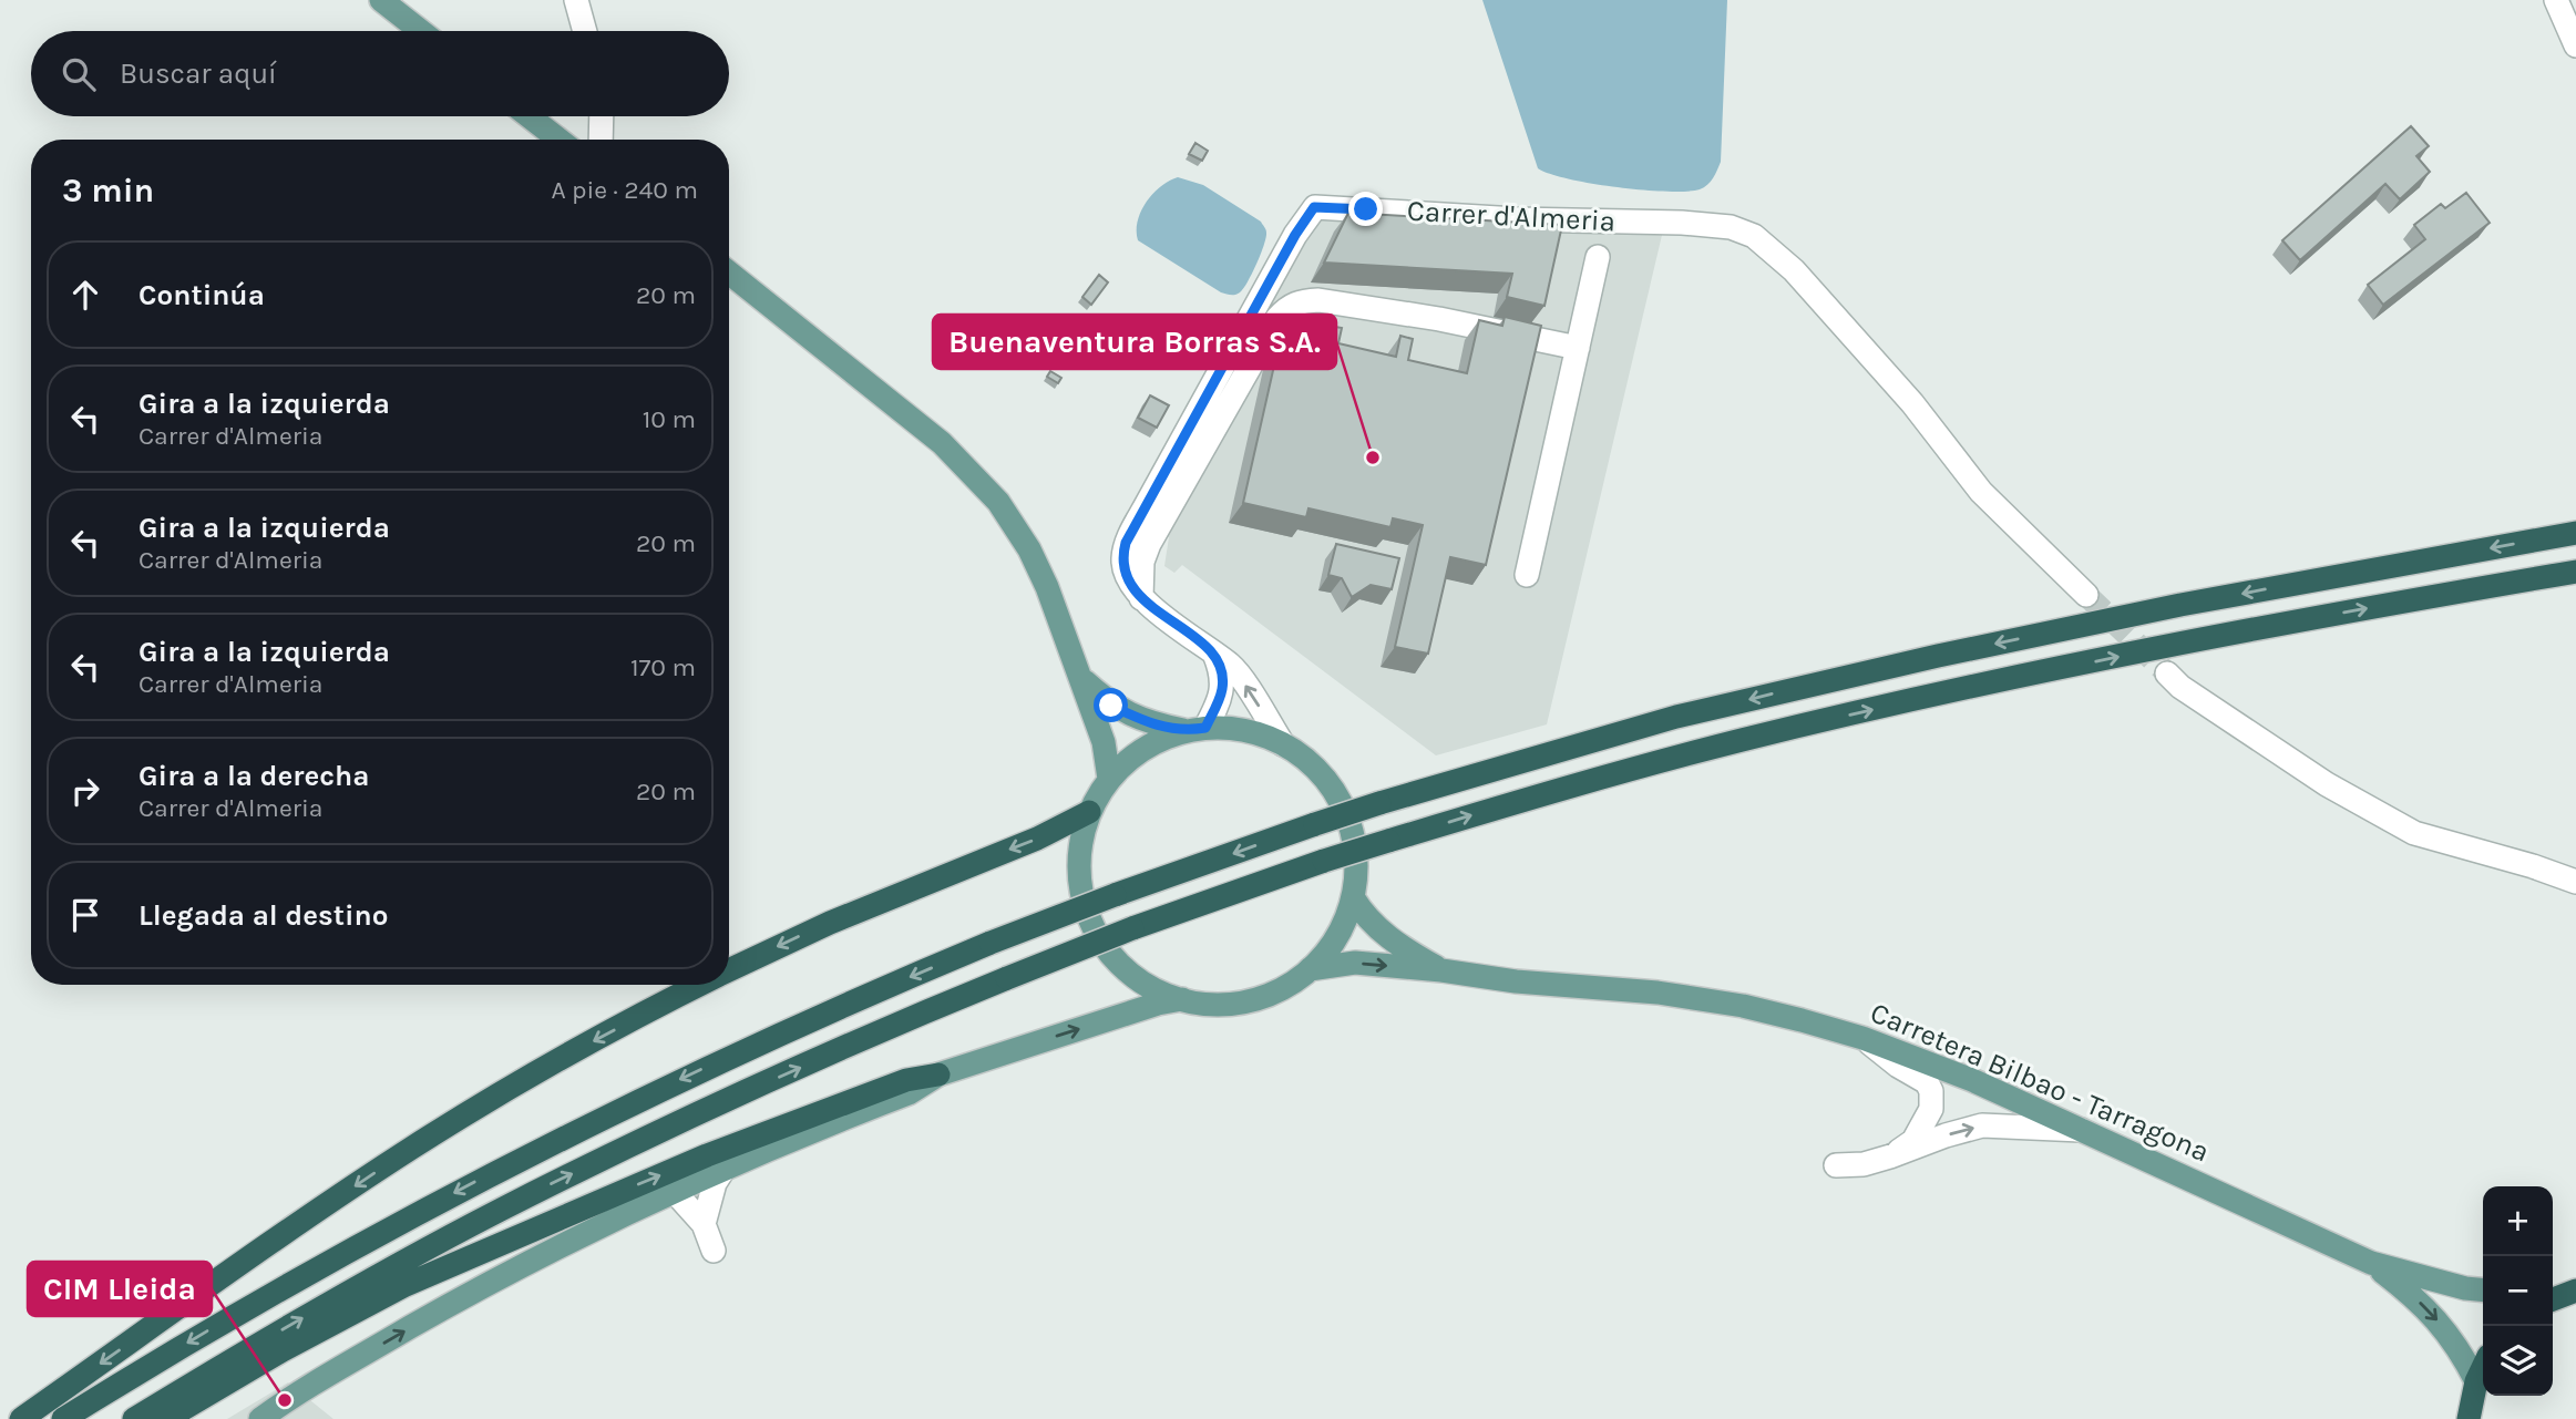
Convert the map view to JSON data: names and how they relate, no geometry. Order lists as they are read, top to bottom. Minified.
{"streets":{"main road":["Carretera Bilbao - Tarragona"],"street":["Carrer d'Almeria"]},"crossings":[["Carrer d'Almeria","Carretera Bilbao - Tarragona"]],"places":["Buenaventura Borras S.A.","CIM Lleida"],"page":{"search":"Buscar aquí","heading":["3 min","A pie · 240 m"],"list":[["Continúa","20 m"],["Gira a la izquierda","Carrer d'Almeria","10 m"],["Gira a la izquierda","Carrer d'Almeria","20 m"],["Gira a la izquierda","Carrer d'Almeria","170 m"],["Gira a la derecha","Carrer d'Almeria","20 m"],"Llegada al destino"],"map_buttons":["+","−"]}}
